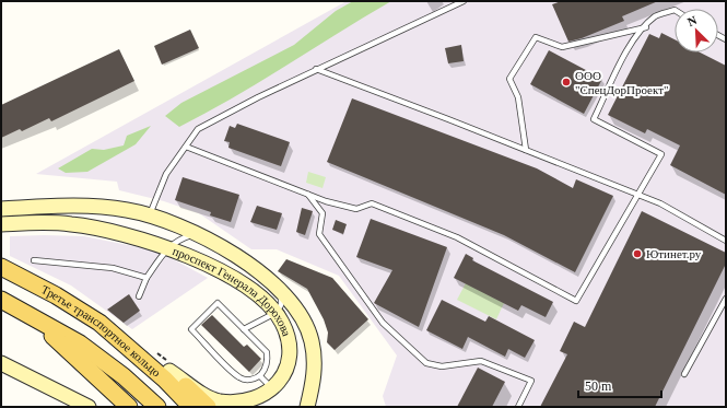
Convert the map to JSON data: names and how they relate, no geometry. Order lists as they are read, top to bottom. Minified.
{"streets":{"main road":["проспект Генерала Дорохова","Третье транспортное кольцо"]},"places":["ООО \"СпецДорПроект\"","Ютинет.ру"],"scale_bar":"50 m","north":"top left"}
